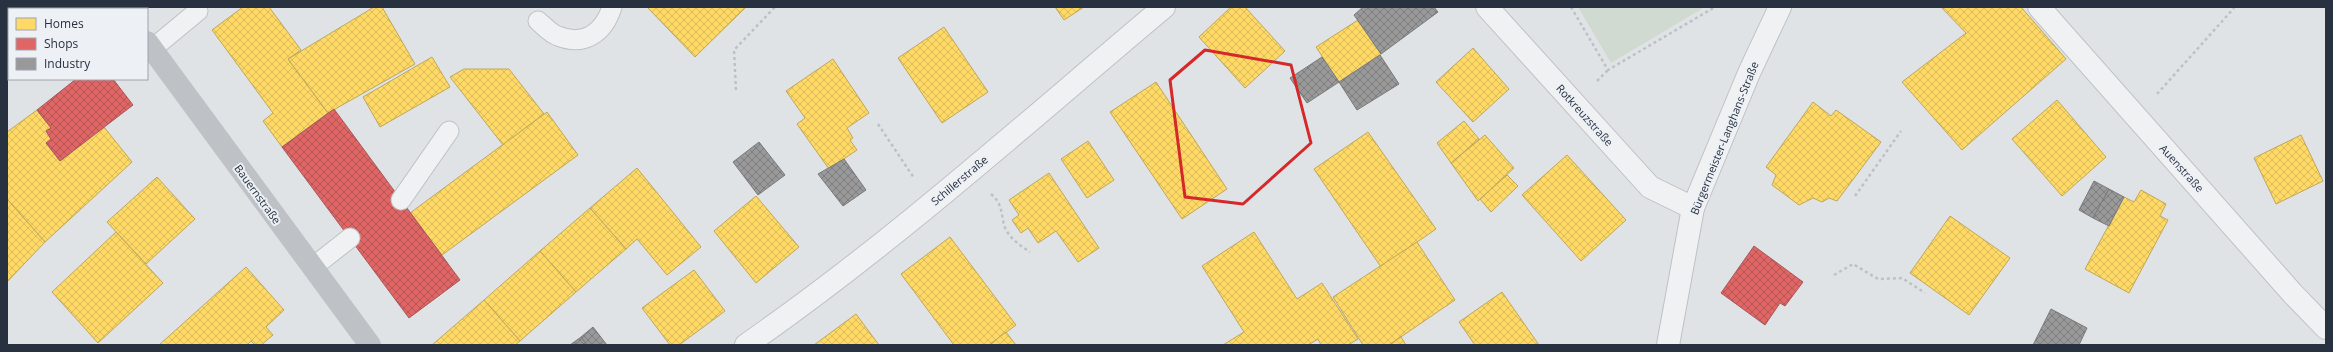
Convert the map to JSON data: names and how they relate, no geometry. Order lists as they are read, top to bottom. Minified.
{"streets":{"main road":["Bauernstraße"],"street":["Rotkreuzstraße","Bürgermeister-Langhans-Straße","Auenstraße","Schillerstraße"]},"crossings":[["Rotkreuzstraße","Bürgermeister-Langhans-Straße"]],"legend":["Homes","Shops","Industry"]}
